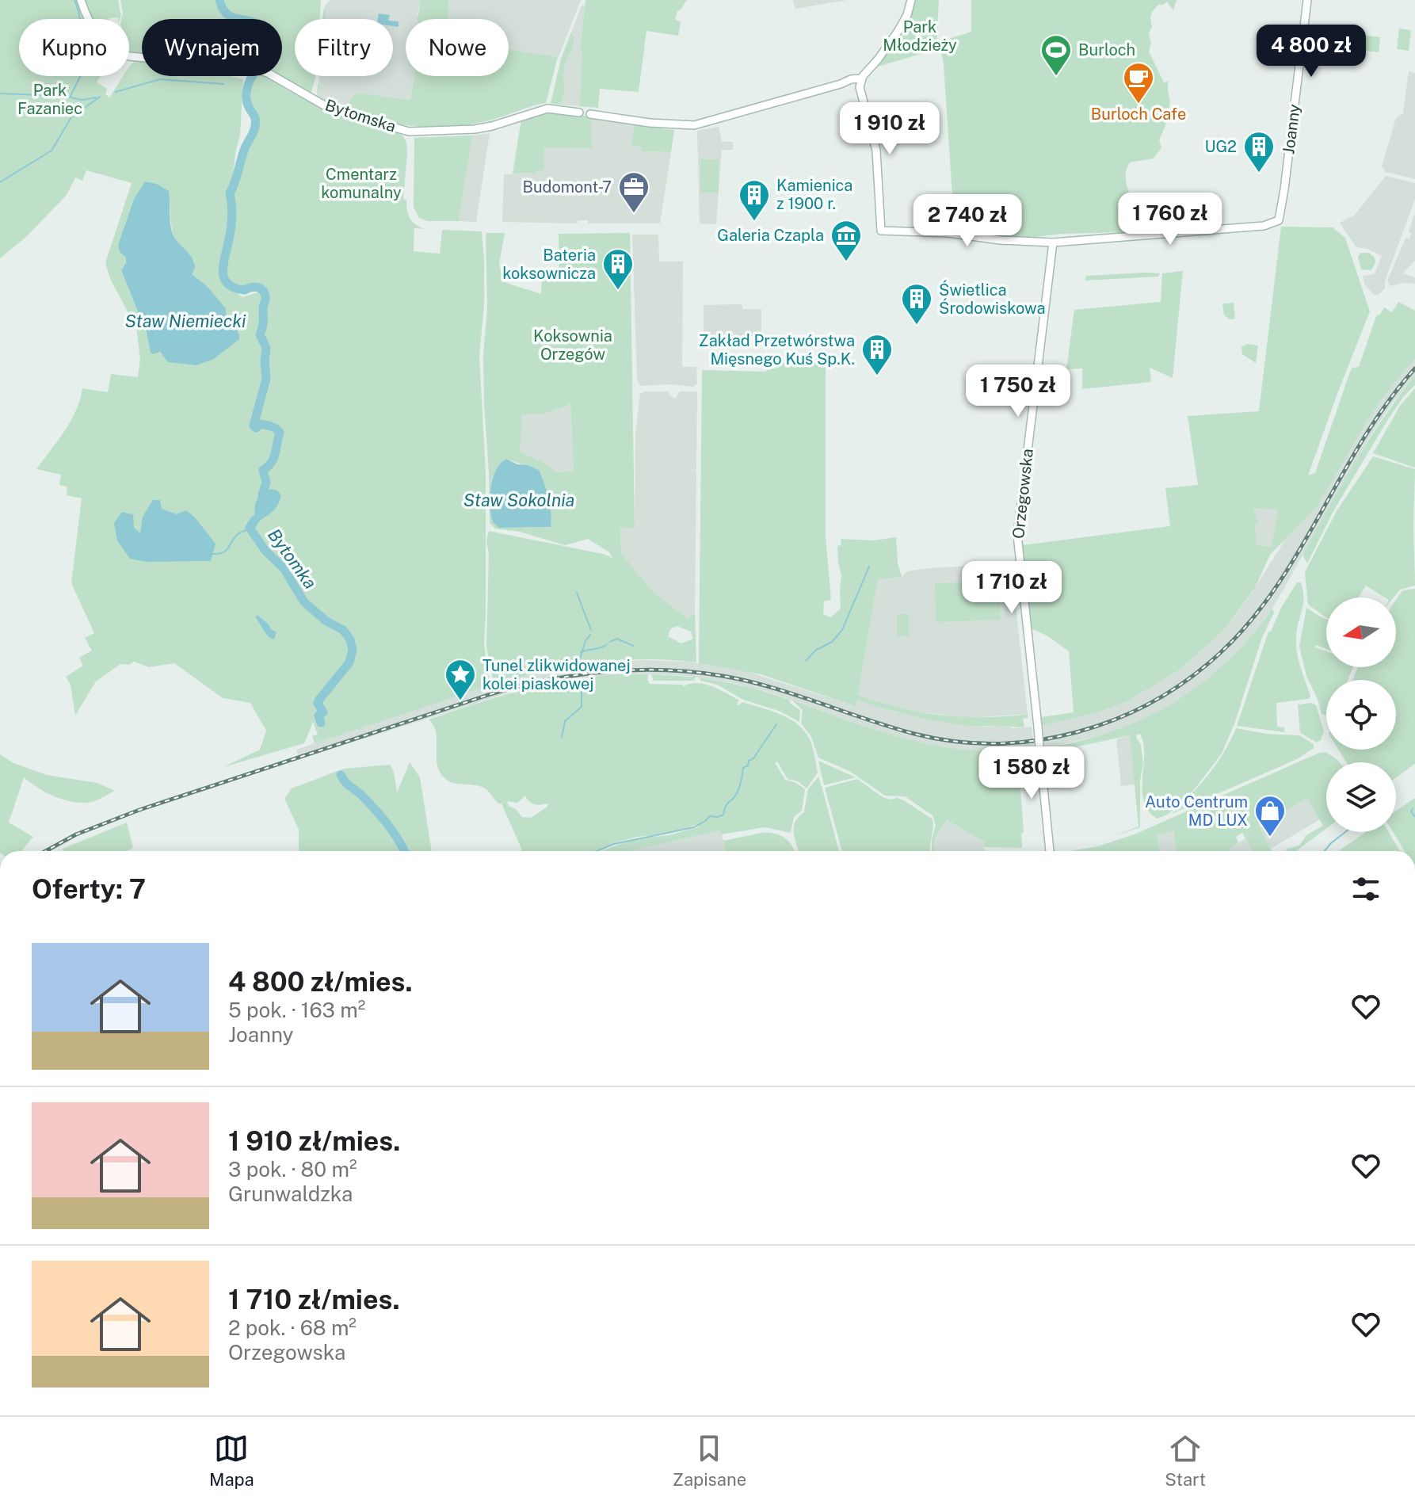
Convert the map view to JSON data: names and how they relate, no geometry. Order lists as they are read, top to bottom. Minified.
{"streets":{"street":["Bytomska","Joanny","Orzegowska"]},"crossings":[["Joanny","Orzegowska"]],"water":["Staw Niemiecki","Staw Sokolnia","Bytomka"],"parks":["Park Młodzieży","Park Fazaniec","Cmentarz komunalny","Koksownia Orzegów"],"places":{"sports":["Burloch"],"cafe":["Burloch Cafe"],"building":["UG2","Kamienica z 1900 r.","Bateria koksownicza","Świetlica Środowiskowa","Zakład Przetwórstwa Mięsnego Kuś Sp.K."],"office":["Budomont-7"],"museum":["Galeria Czapla"],"place":["Tunel zlikwidowanej kolei piaskowej"],"shop":["Auto Centrum MD LUX"]},"north":"left","page":{"chip":["Kupno","Wynajem","Filtry","Nowe"],"price":["4 800 zł","1 910 zł","1 760 zł","2 740 zł","1 750 zł","1 710 zł","1 580 zł"],"heading":"Oferty: 7","list":[{"name":"4 800 zł/mies.","note":"5 pok. · 163 m² · Joanny"},{"name":"1 910 zł/mies.","note":"3 pok. · 80 m² · Grunwaldzka"},{"name":"1 710 zł/mies.","note":"2 pok. · 68 m² · Orzegowska"}],"tabs":["Mapa","Zapisane","Start"]}}
